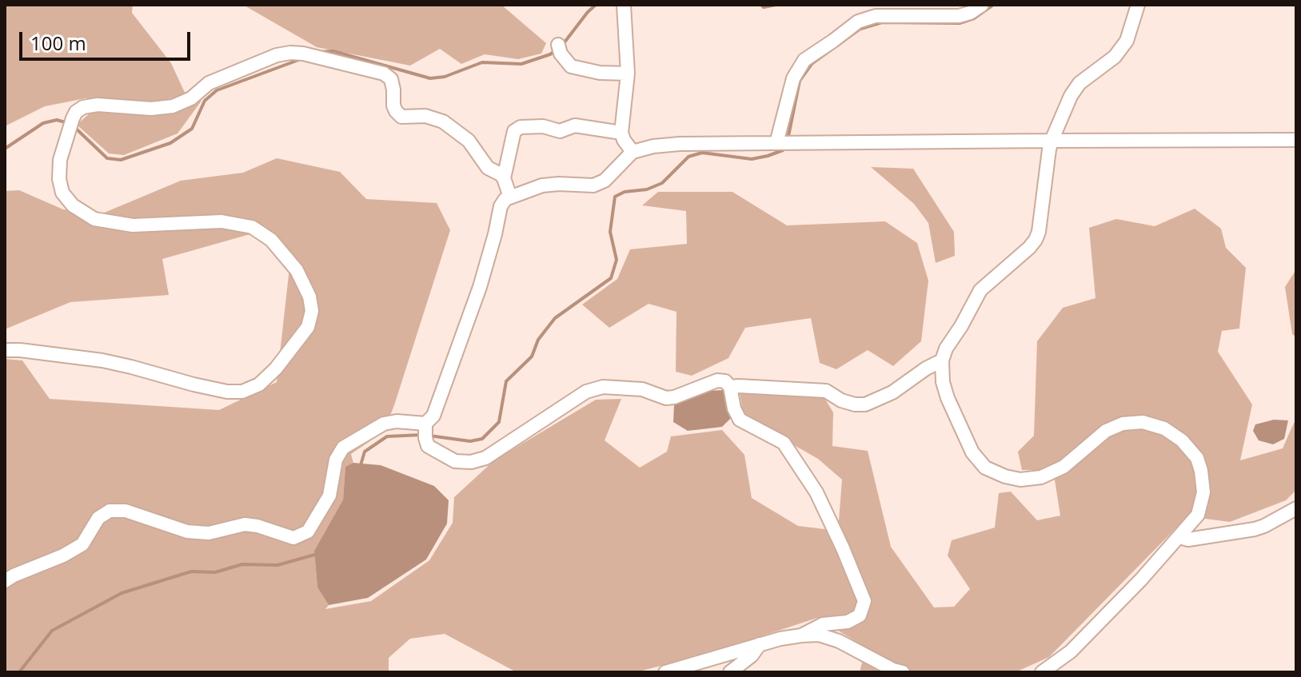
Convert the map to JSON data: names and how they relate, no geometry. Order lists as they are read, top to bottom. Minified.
{"scale_bar":"100 m"}
